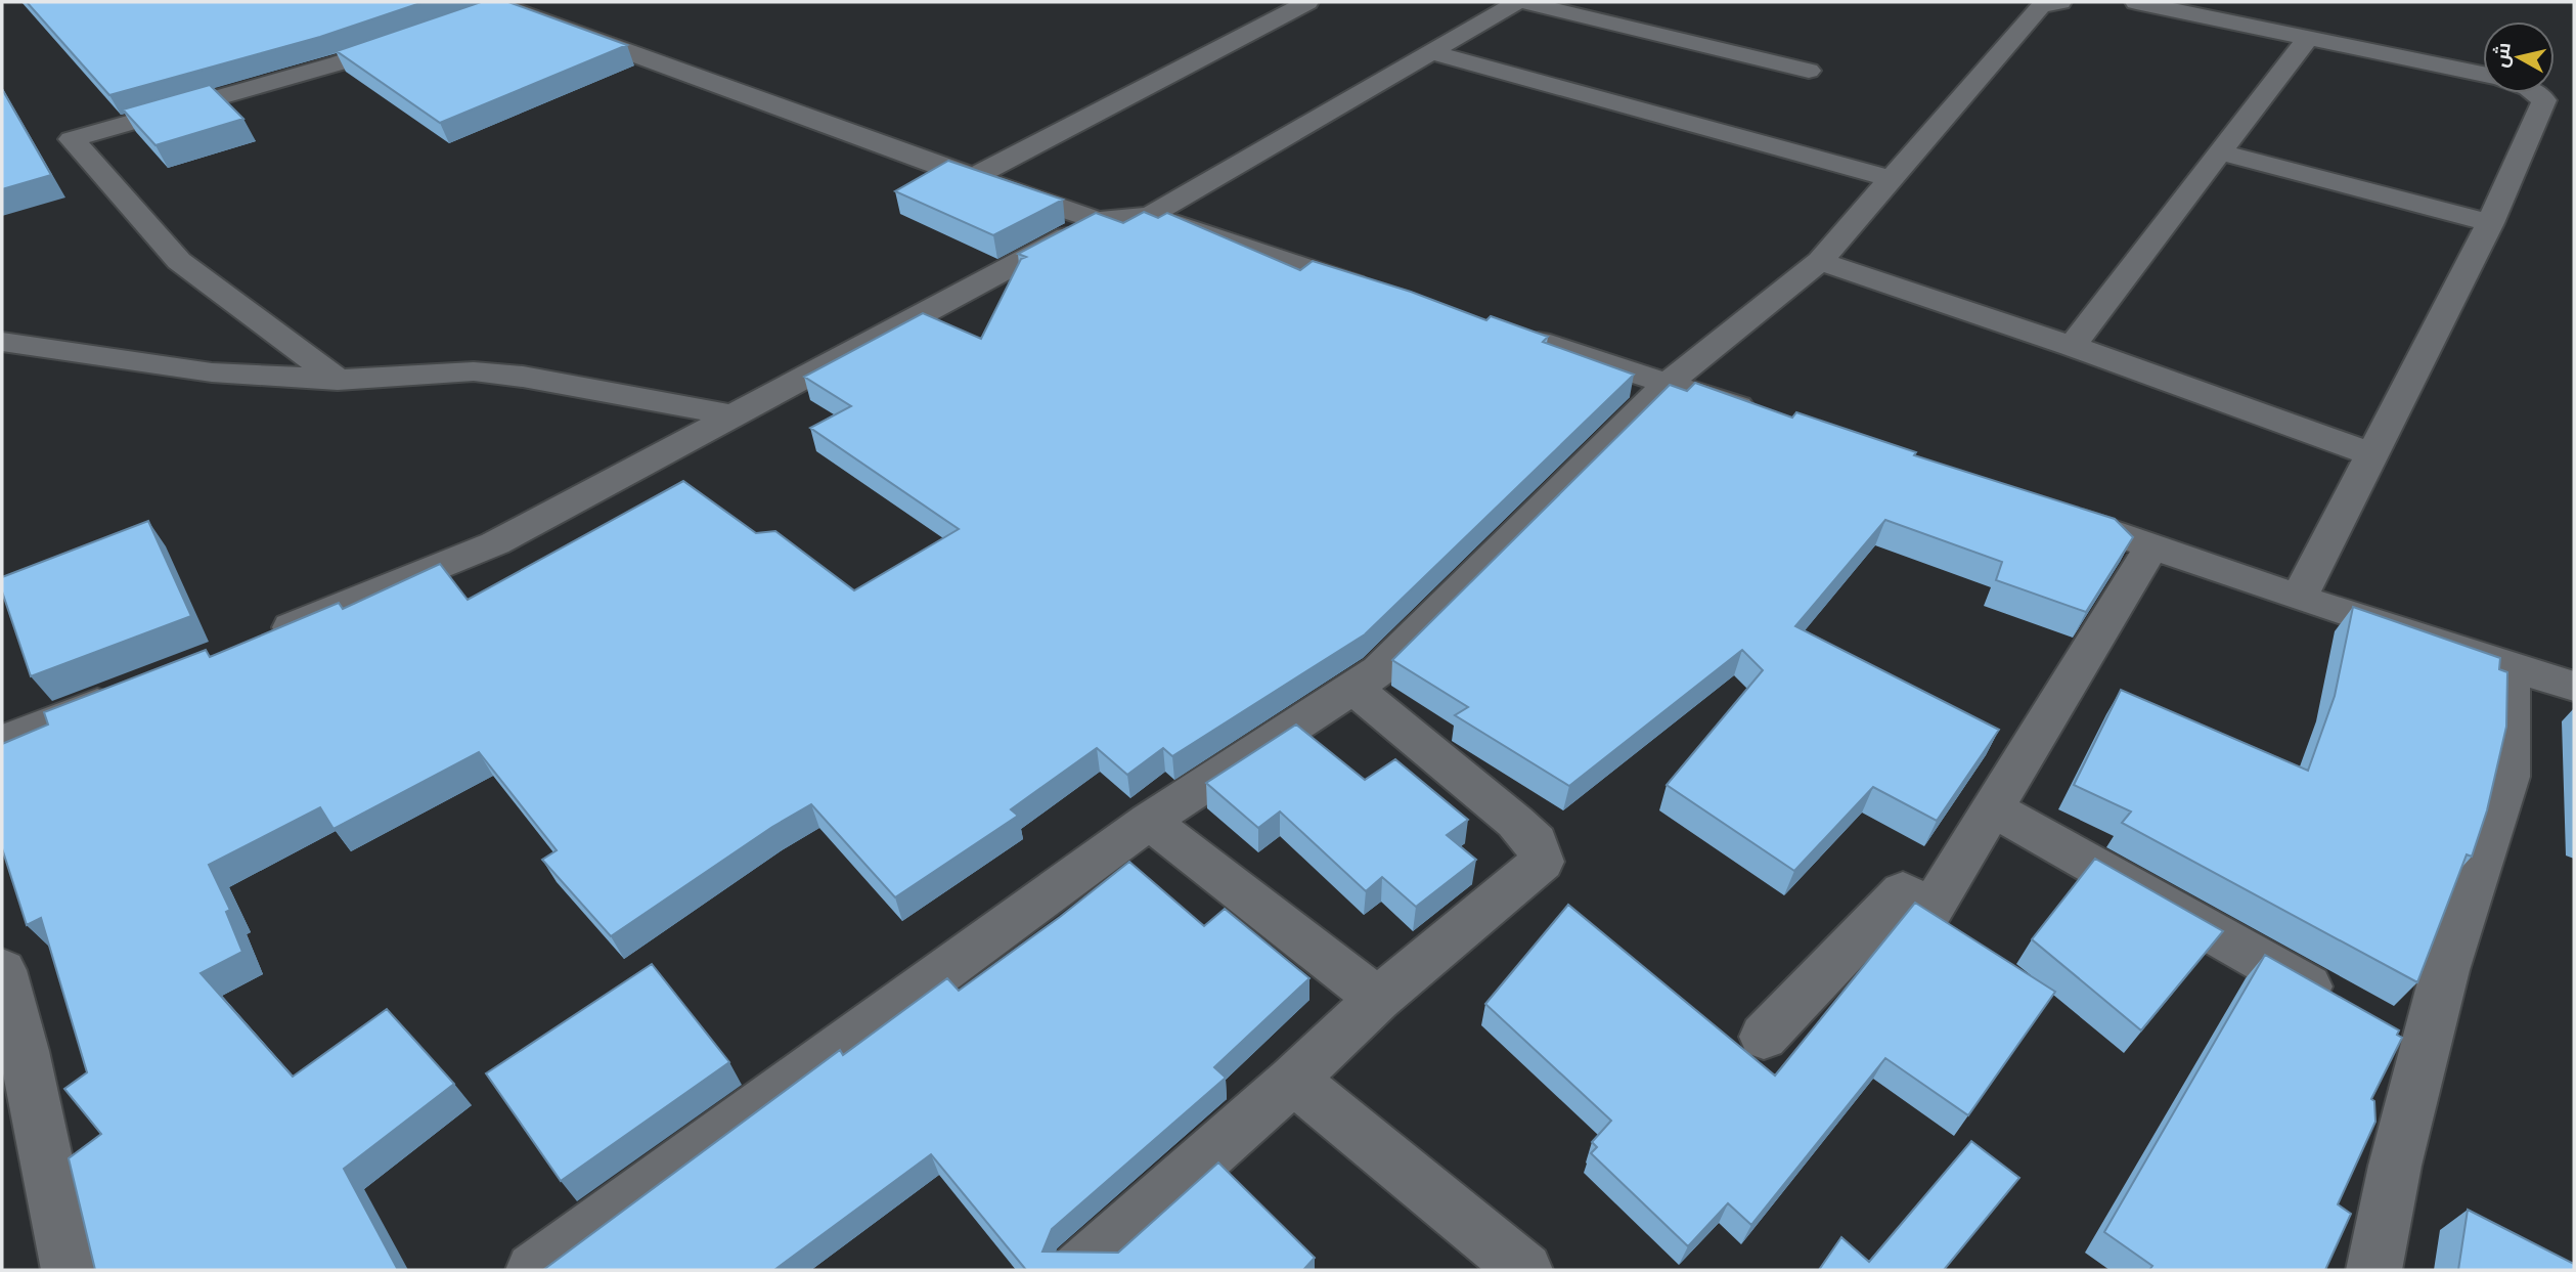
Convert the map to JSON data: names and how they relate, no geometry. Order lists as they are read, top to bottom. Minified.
{"north":"left"}
